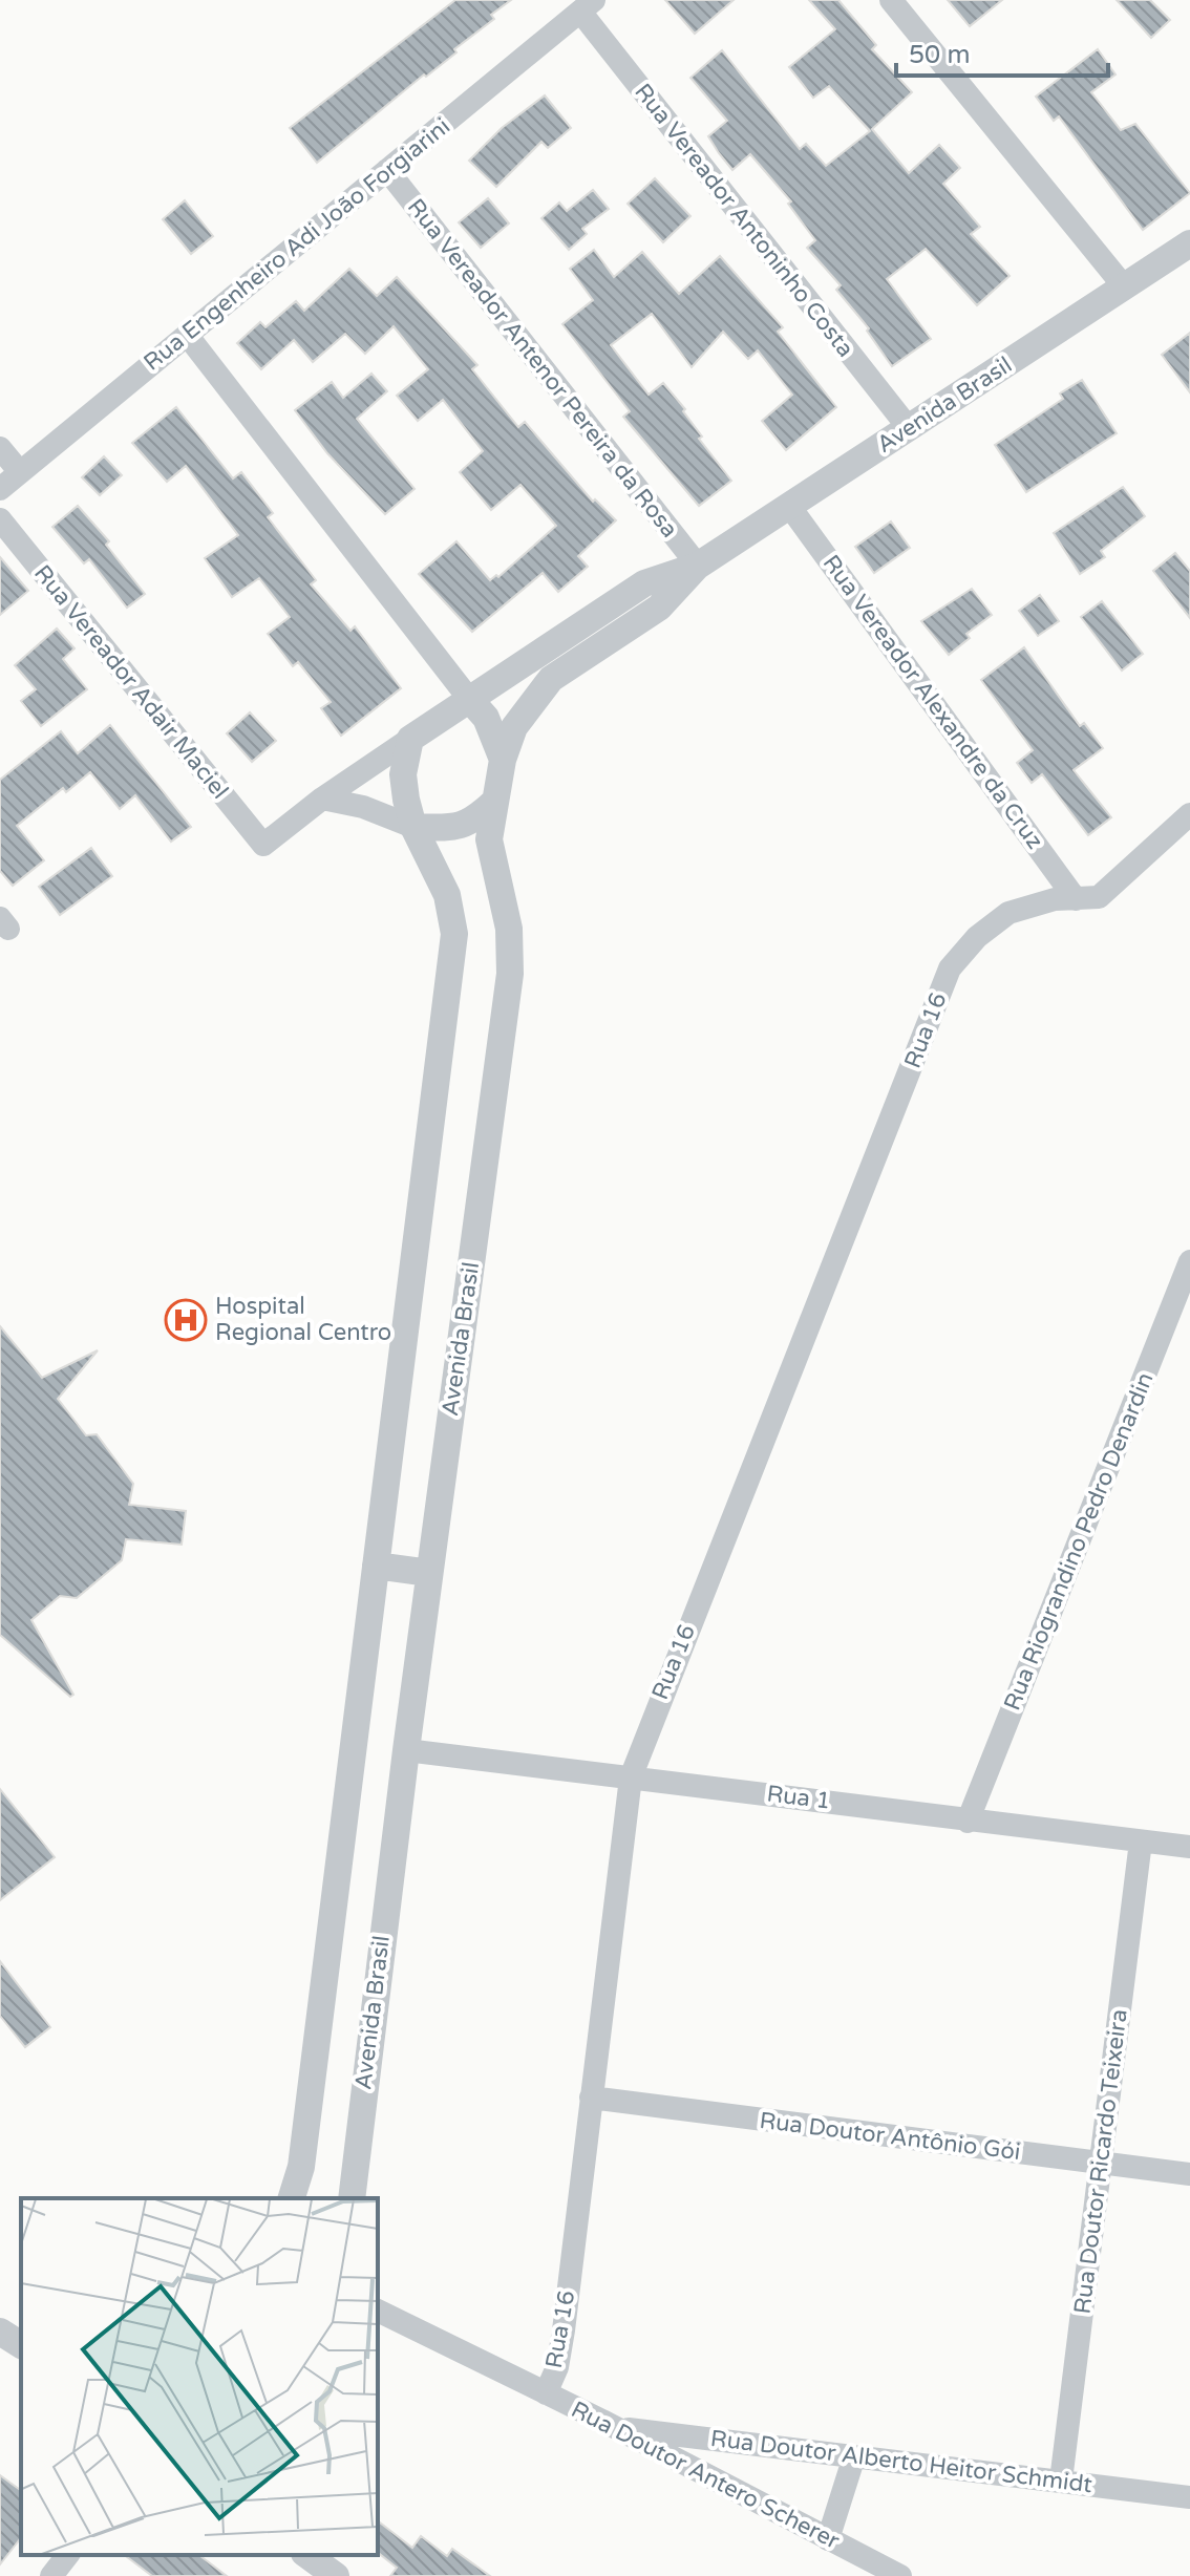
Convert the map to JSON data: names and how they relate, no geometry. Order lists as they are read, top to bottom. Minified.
{"streets":{"street":["Rua Vereador Antoninho Costa","Rua Engenheiro Adi João Forgiarini","Rua Vereador Antenor Pereira da Rosa","Avenida Brasil","Rua Vereador Adair Maciel","Rua Vereador Alexandre da Cruz","Rua 16","Rua Riograndino Pedro Denardin","Rua 1","Rua Doutor Antônio Gói","Rua Doutor Ricardo Teixeira","Rua Doutor Alberto Heitor Schmidt","Rua Doutor Antero Scherer"]},"crossings":[["Rua Vereador Antoninho Costa","Rua Engenheiro Adi João Forgiarini"],["Rua Vereador Antoninho Costa","Avenida Brasil"],["Rua Engenheiro Adi João Forgiarini","Rua Vereador Antenor Pereira da Rosa"],["Rua Vereador Antenor Pereira da Rosa","Avenida Brasil"],["Avenida Brasil","Rua Vereador Adair Maciel"],["Avenida Brasil","Rua Vereador Alexandre da Cruz"],["Avenida Brasil","Rua 1"],["Rua Vereador Alexandre da Cruz","Rua 16"],["Rua 16","Rua 1"],["Rua 16","Rua Doutor Antônio Gói"],["Rua 16","Rua Doutor Antero Scherer"],["Rua Riograndino Pedro Denardin","Rua 1"],["Rua 1","Rua Doutor Ricardo Teixeira"],["Rua Doutor Antônio Gói","Rua Doutor Ricardo Teixeira"],["Rua Doutor Ricardo Teixeira","Rua Doutor Alberto Heitor Schmidt"],["Rua Doutor Alberto Heitor Schmidt","Rua Doutor Antero Scherer"]],"places":{"hospital":["Hospital Regional Centro"]},"scale_bar":"50 m"}
